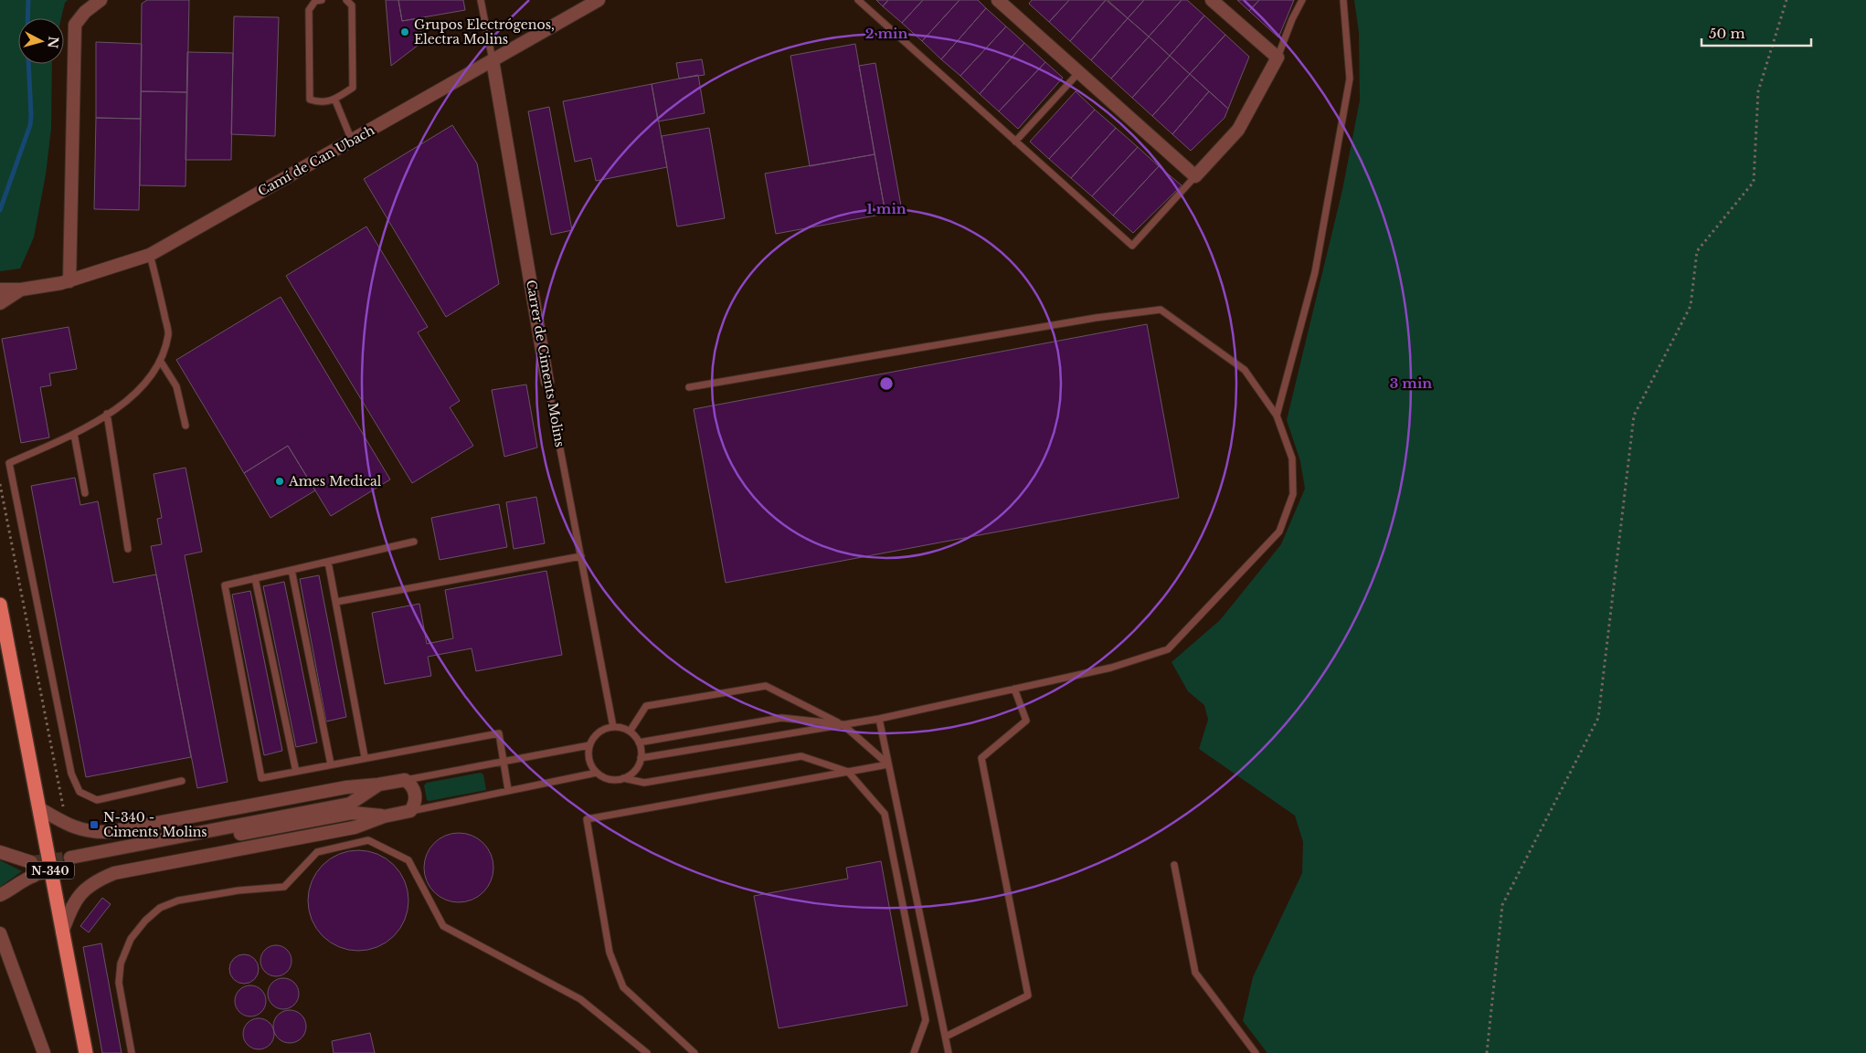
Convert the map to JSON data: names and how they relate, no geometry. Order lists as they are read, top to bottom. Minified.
{"streets":{"main road":["N-340"],"street":["Camí de Can Ubach","Carrer de Ciments Molins"]},"crossings":[["Camí de Can Ubach","Carrer de Ciments Molins"]],"places":{"other":["Grupos Electrógenos, Electra Molins","Ames Medical"],"transit":["N-340 - Ciments Molins"]},"scale_bar":"50 m","north":"right","rings":["2 min","1 min","3 min"]}
